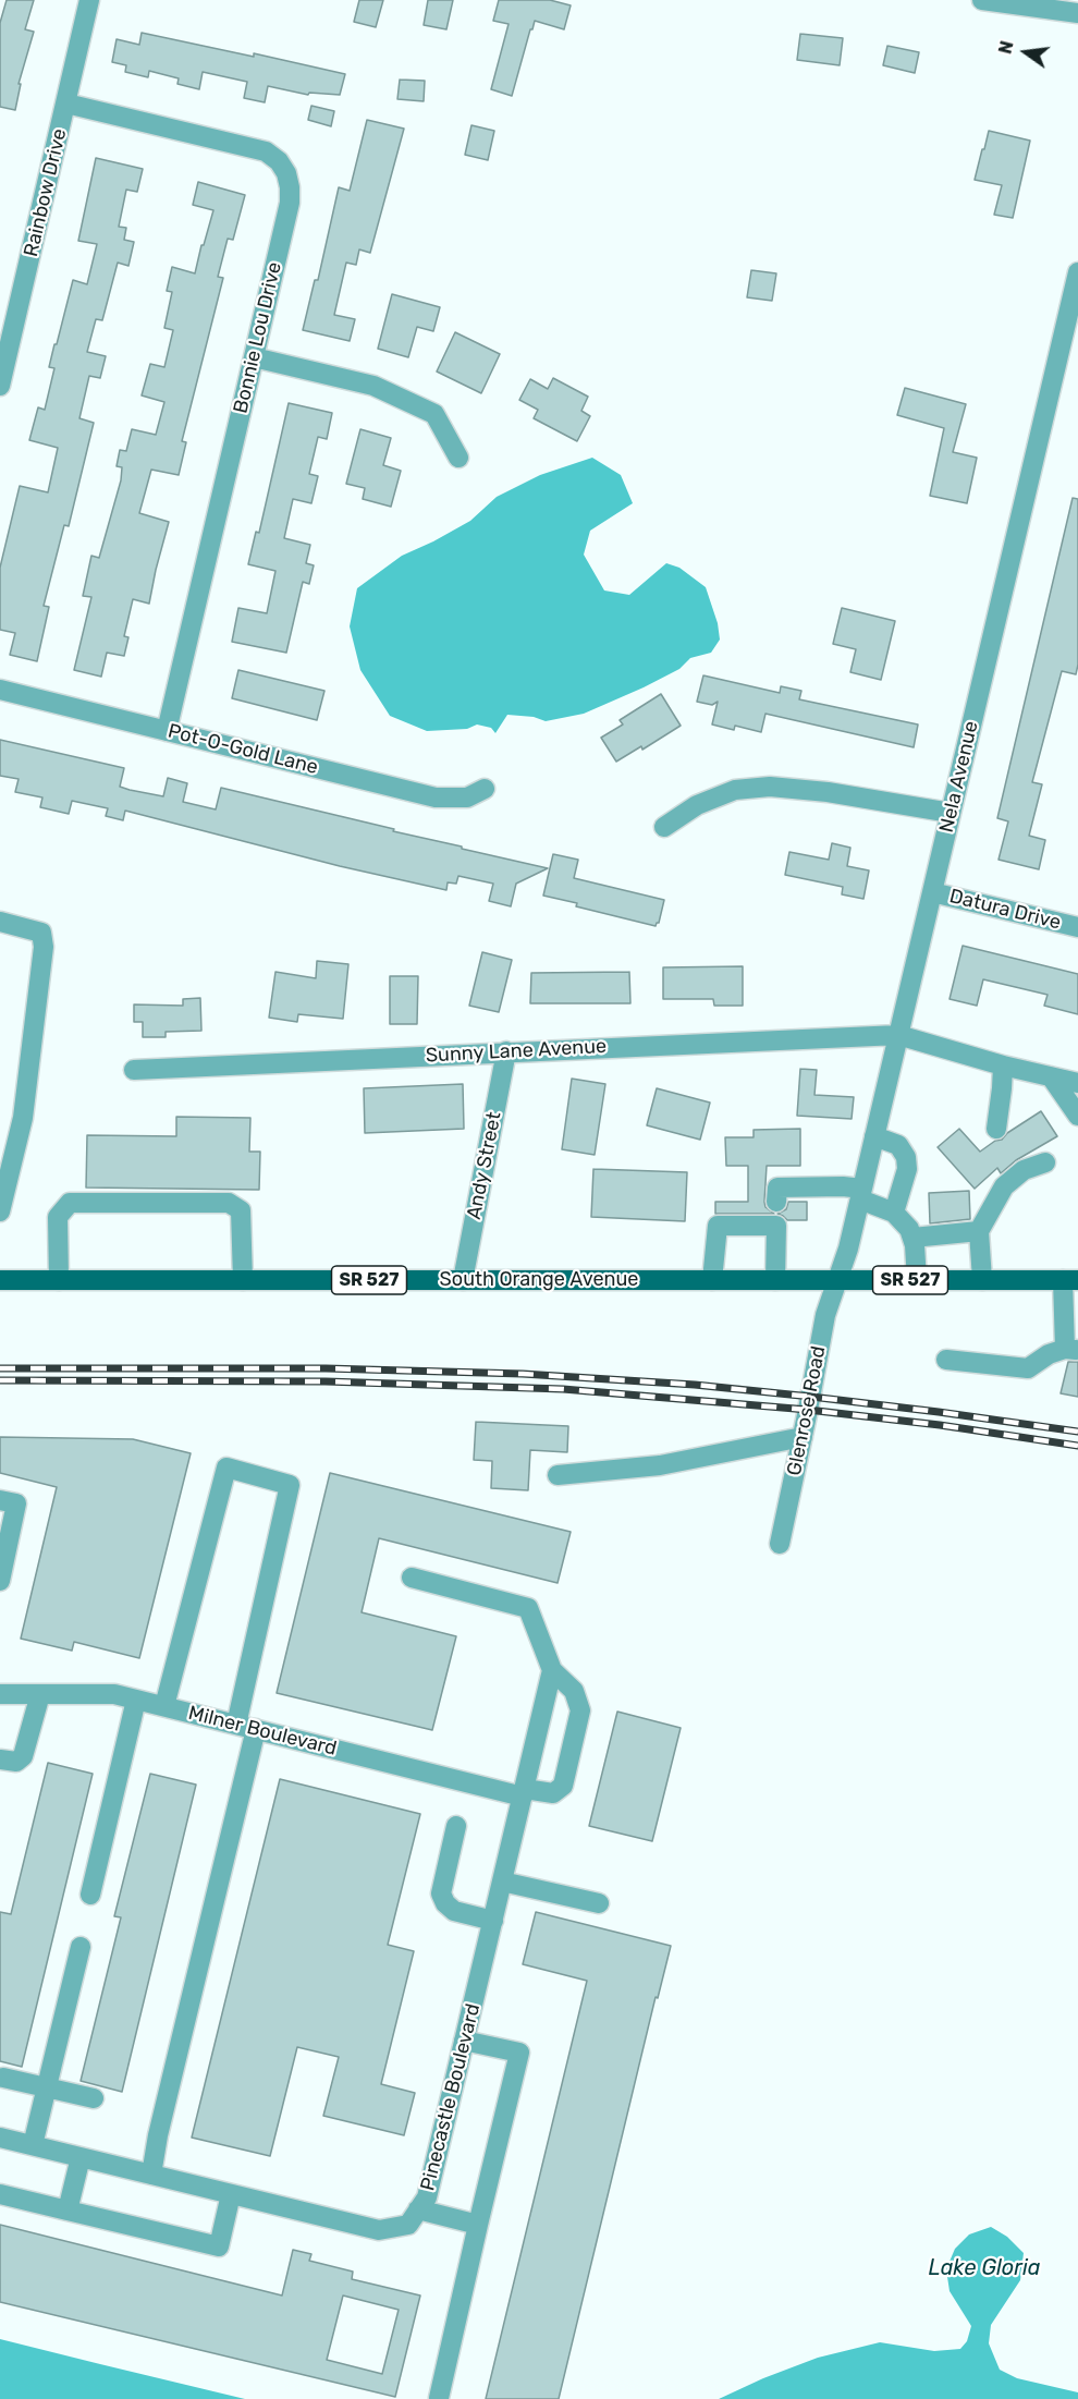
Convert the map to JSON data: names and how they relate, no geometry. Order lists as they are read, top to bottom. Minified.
{"streets":{"main road":["SR 527","South Orange Avenue"],"street":["Rainbow Drive","Bonnie Lou Drive","Pot-O-Gold Lane","Nela Avenue","Datura Drive","Sunny Lane Avenue","Andy Street","Glenrose Road","Milner Boulevard","Pinecastle Boulevard"]},"crossings":[["Rainbow Drive","Bonnie Lou Drive"],["Bonnie Lou Drive","Pot-O-Gold Lane"],["Nela Avenue","Datura Drive"],["Nela Avenue","Sunny Lane Avenue"],["Nela Avenue","South Orange Avenue"],["Nela Avenue","Glenrose Road"],["Sunny Lane Avenue","Andy Street"],["Andy Street","South Orange Avenue"],["South Orange Avenue","Glenrose Road"],["Milner Boulevard","Pinecastle Boulevard"]],"water":["Lake Gloria"],"north":"left"}
